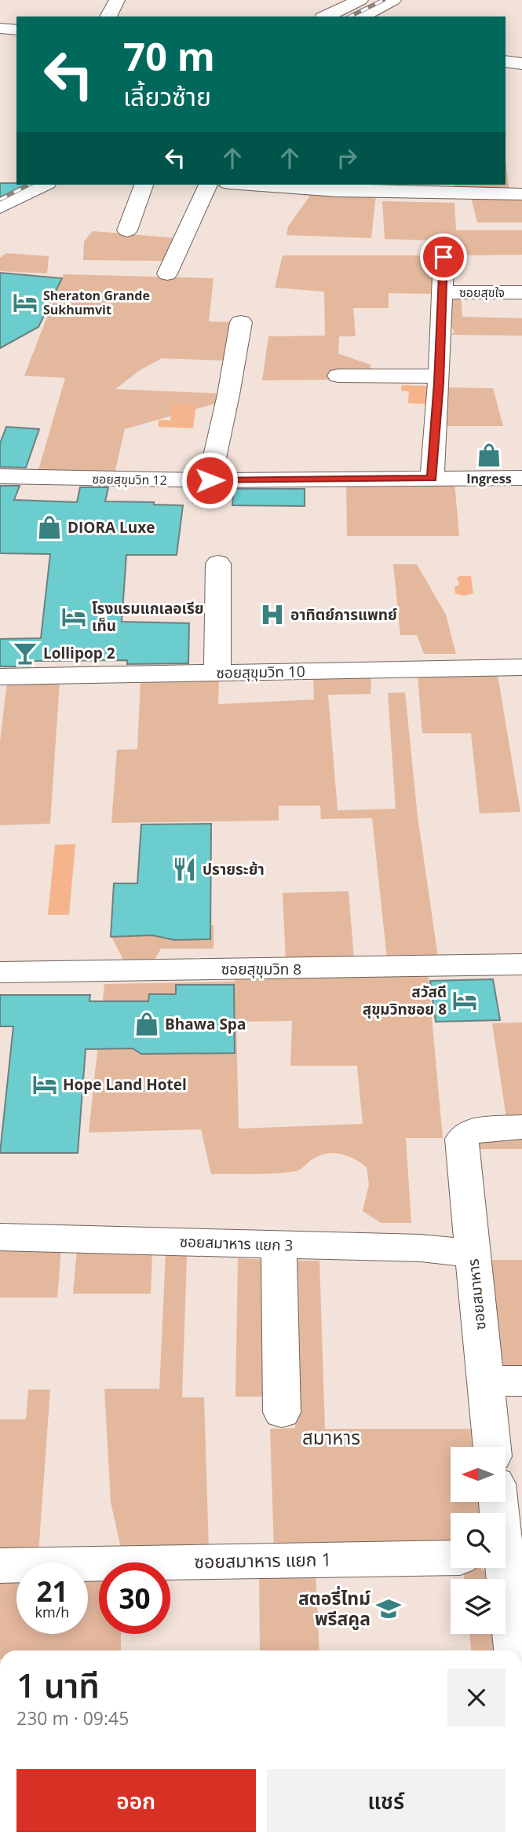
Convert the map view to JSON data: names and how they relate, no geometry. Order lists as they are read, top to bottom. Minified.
{"streets":{"street":["ซอยสุขใจ","ซอยสุขุมวิท 12","ซอยสุขุมวิท 10","ซอยสุขุมวิท 8","ซอยสมาหาร แยก 3","ซอยสมาหาร","ซอยสมาหาร แยก 1"]},"crossings":[["ซอยสมาหาร แยก 3","ซอยสมาหาร"]],"districts":["สมาหาร"],"places":{"hotel":["Sheraton Grande Sukhumvit","โรงแรมแกเลอเรีย เท็น","สวัสดี สุขุมวิทซอย 8","Hope Land Hotel"],"shop":["Ingress","DIORA Luxe","Bhawa Spa"],"hospital":["อาทิตย์การแพทย์"],"bar":["Lollipop 2"],"restaurant":["ปรายระย้า"],"school or university":["สตอรี่ไทม์ พรีสคูล"]},"north":"left","page":{"turn":["70 m","เลี้ยวซ้าย"],"speed":"21 km/h","limit":"30","heading":["1 นาที","230 m · 09:45"],"buttons":["ออก","แชร์"]}}
